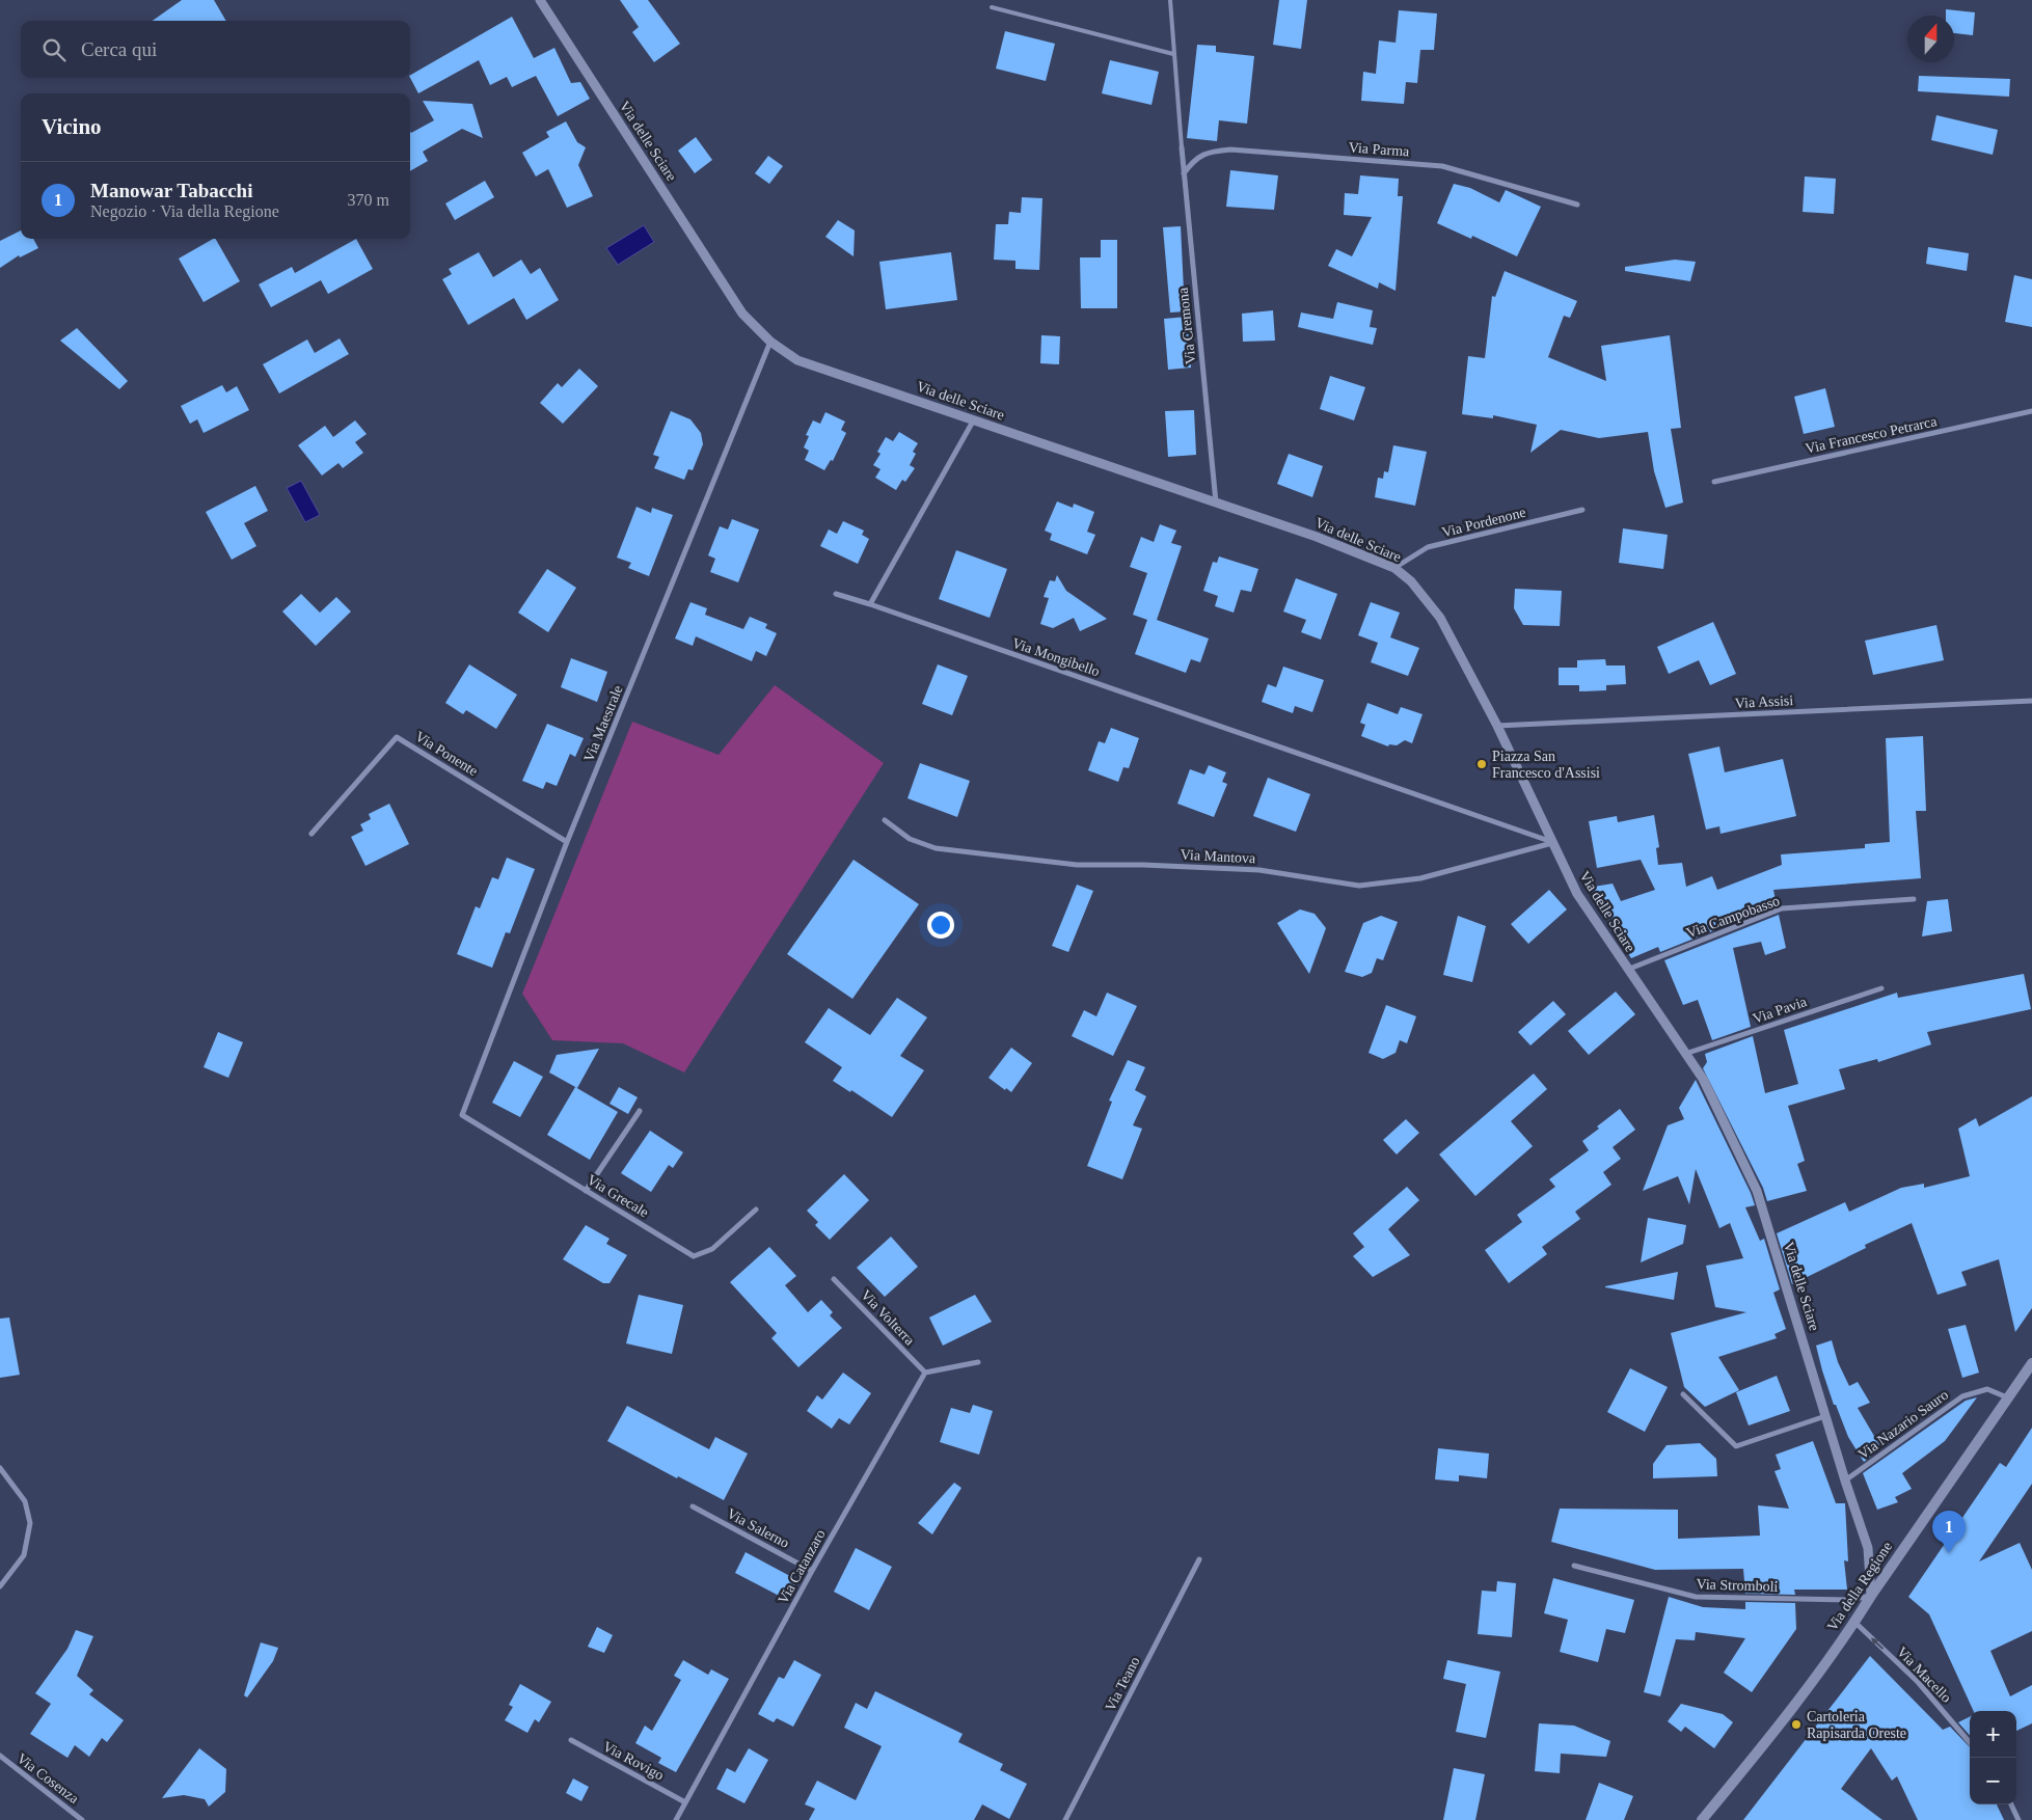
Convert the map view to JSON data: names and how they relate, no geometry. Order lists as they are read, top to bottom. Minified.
{"streets":{"main road":["Via della Regione"],"street":["Via delle Sciare","Via Parma","Via Cremona","Via Francesco Petrarca","Via Pordenone","Via Mongibello","Via Assisi","Via Maestrale","Via Ponente","Via Mantova","Via Campobasso","Via Pavia","Via Grecale","Via Volterra","Via Nazario Sauro","Via Salerno","Via Catanzaro","Via Stromboli","Via Macello","Via Teano","Via Rovigo","Via Cosenza"]},"crossings":[["Via delle Sciare","Via Cremona"],["Via delle Sciare","Via Pordenone"],["Via delle Sciare","Via Mongibello"],["Via delle Sciare","Via Assisi"],["Via delle Sciare","Via Maestrale"],["Via delle Sciare","Via Mantova"],["Via delle Sciare","Via Campobasso"],["Via delle Sciare","Via Pavia"],["Via delle Sciare","Via Nazario Sauro"],["Via delle Sciare","Via Stromboli"],["Via delle Sciare","Via della Regione"],["Via Parma","Via Cremona"],["Via Mongibello","Via Mantova"],["Via Maestrale","Via Ponente"],["Via Maestrale","Via Grecale"],["Via Volterra","Via Catanzaro"],["Via Nazario Sauro","Via della Regione"],["Via Salerno","Via Catanzaro"],["Via Catanzaro","Via Rovigo"],["Via Stromboli","Via della Regione"],["Via della Regione","Via Macello"]],"one_way":["Via Macello"],"places":["Piazza San Francesco d'Assisi","Cartoleria Rapisarda Oreste"],"north":"top","page":{"search":"Cerca qui","heading":"Vicino","list":[{"mark":"1","name":"Manowar Tabacchi","note":"Negozio · Via della Regione","value":"370 m"}],"pins":"1","map_buttons":["+","−"]}}
